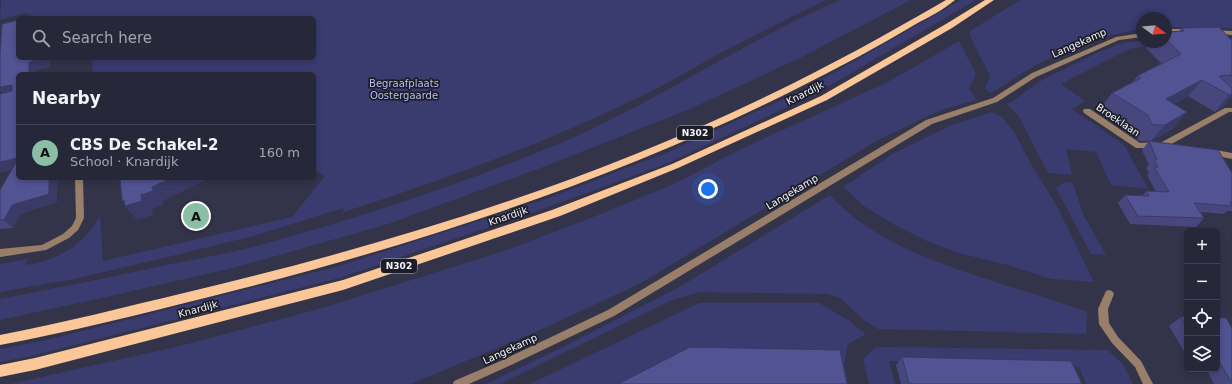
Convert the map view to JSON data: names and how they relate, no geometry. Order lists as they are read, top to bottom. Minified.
{"streets":{"main road":["Knardijk","N302"],"street":["Langekamp","Broeklaan"]},"parks":["Begraafplaats Oostergaarde"],"north":"right","page":{"search":"Search here","heading":"Nearby","list":[{"mark":"A","name":"CBS De Schakel-2","note":"School · Knardijk","value":"160 m"}],"pins":"A","map_buttons":["+","−"]}}
